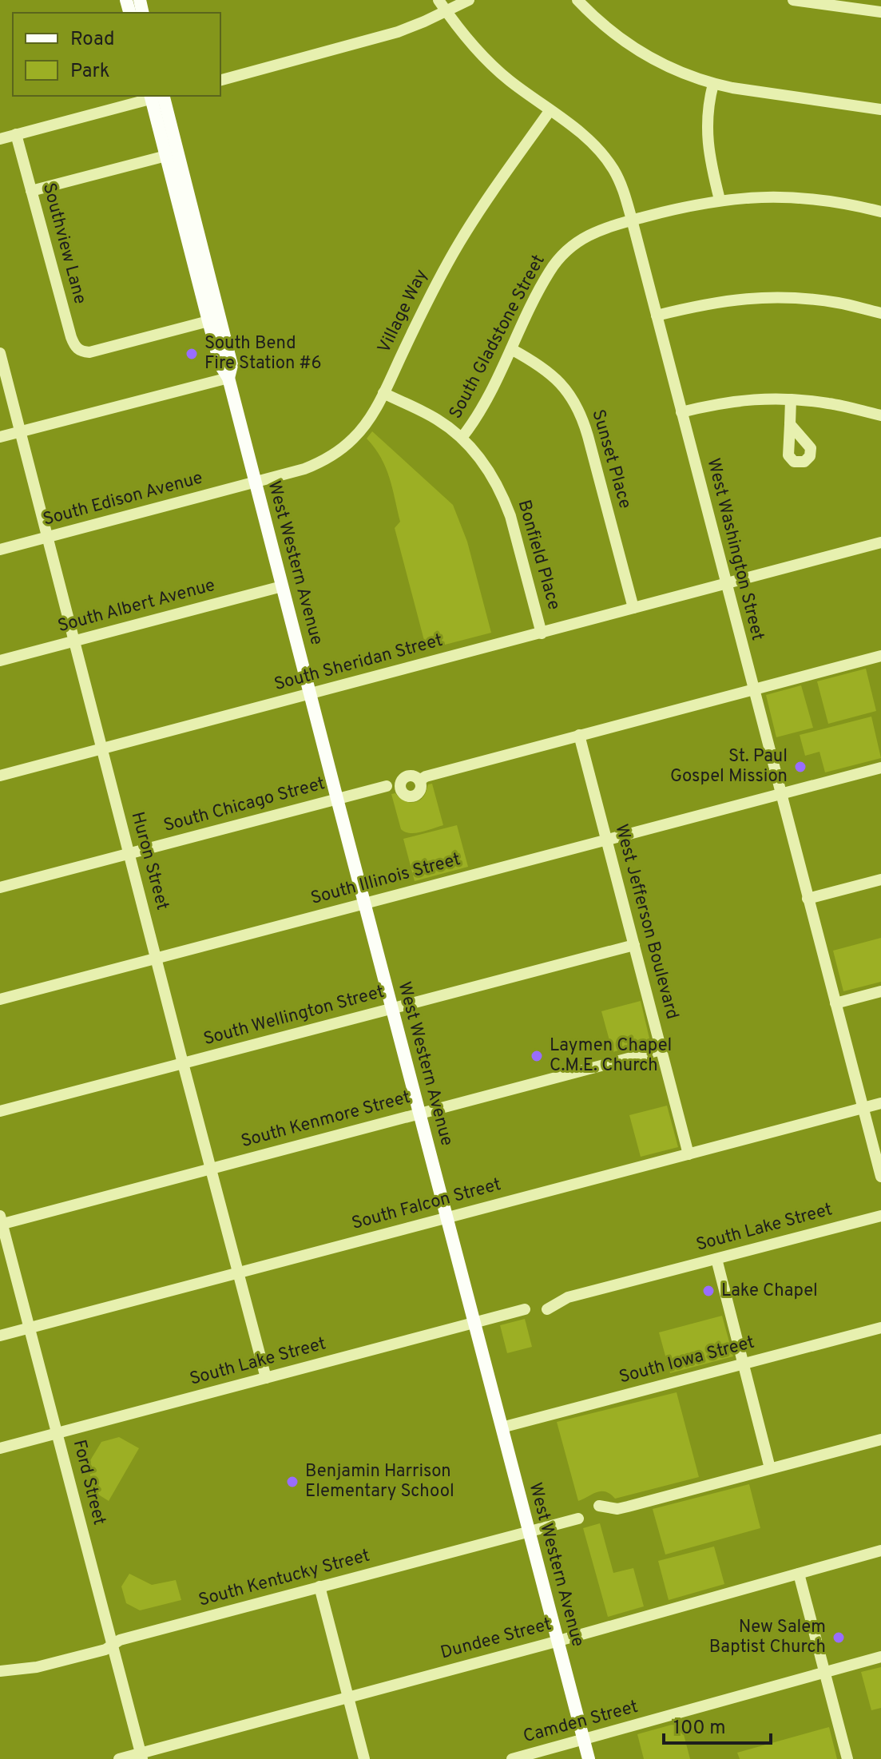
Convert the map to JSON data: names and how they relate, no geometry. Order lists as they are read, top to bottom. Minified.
{"streets":{"main road":["West Western Avenue"],"street":["Southview Lane","Village Way","South Gladstone Street","Sunset Place","South Edison Avenue","West Washington Street","Bonfield Place","South Albert Avenue","South Sheridan Street","South Chicago Street","Huron Street","South Illinois Street","West Jefferson Boulevard","South Wellington Street","South Kenmore Street","South Falcon Street","South Lake Street","South Iowa Street","Ford Street","South Kentucky Street","Dundee Street","Camden Street"]},"crossings":[["Southview Lane","West Western Avenue"],["Village Way","South Edison Avenue"],["Village Way","West Washington Street"],["Village Way","Bonfield Place"],["Village Way","West Western Avenue"],["South Gladstone Street","Sunset Place"],["South Gladstone Street","West Washington Street"],["South Gladstone Street","Bonfield Place"],["Sunset Place","South Sheridan Street"],["South Edison Avenue","West Western Avenue"],["South Edison Avenue","Huron Street"],["West Washington Street","South Sheridan Street"],["West Washington Street","South Illinois Street"],["West Washington Street","South Falcon Street"],["Bonfield Place","South Sheridan Street"],["West Western Avenue","South Albert Avenue"],["West Western Avenue","South Sheridan Street"],["West Western Avenue","South Chicago Street"],["West Western Avenue","South Illinois Street"],["West Western Avenue","South Wellington Street"],["West Western Avenue","South Kenmore Street"],["West Western Avenue","South Falcon Street"],["West Western Avenue","South Lake Street"],["West Western Avenue","South Iowa Street"],["West Western Avenue","South Kentucky Street"],["West Western Avenue","Dundee Street"],["West Western Avenue","Camden Street"],["South Albert Avenue","Huron Street"],["South Sheridan Street","Huron Street"],["South Chicago Street","Huron Street"],["Huron Street","South Illinois Street"],["Huron Street","South Wellington Street"],["Huron Street","South Kenmore Street"],["Huron Street","South Falcon Street"],["Huron Street","South Lake Street"],["South Illinois Street","West Jefferson Boulevard"],["West Jefferson Boulevard","South Wellington Street"],["West Jefferson Boulevard","South Kenmore Street"],["West Jefferson Boulevard","South Falcon Street"],["South Kenmore Street","Ford Street"],["South Falcon Street","Ford Street"],["South Lake Street","Ford Street"],["Ford Street","South Kentucky Street"],["Ford Street","Dundee Street"]],"places":["South Bend Fire Station #6","St. Paul Gospel Mission","Laymen Chapel C.M.E. Church","Lake Chapel","Benjamin Harrison Elementary School","New Salem Baptist Church"],"legend":["Road","Park"],"scale_bar":"100 m"}
